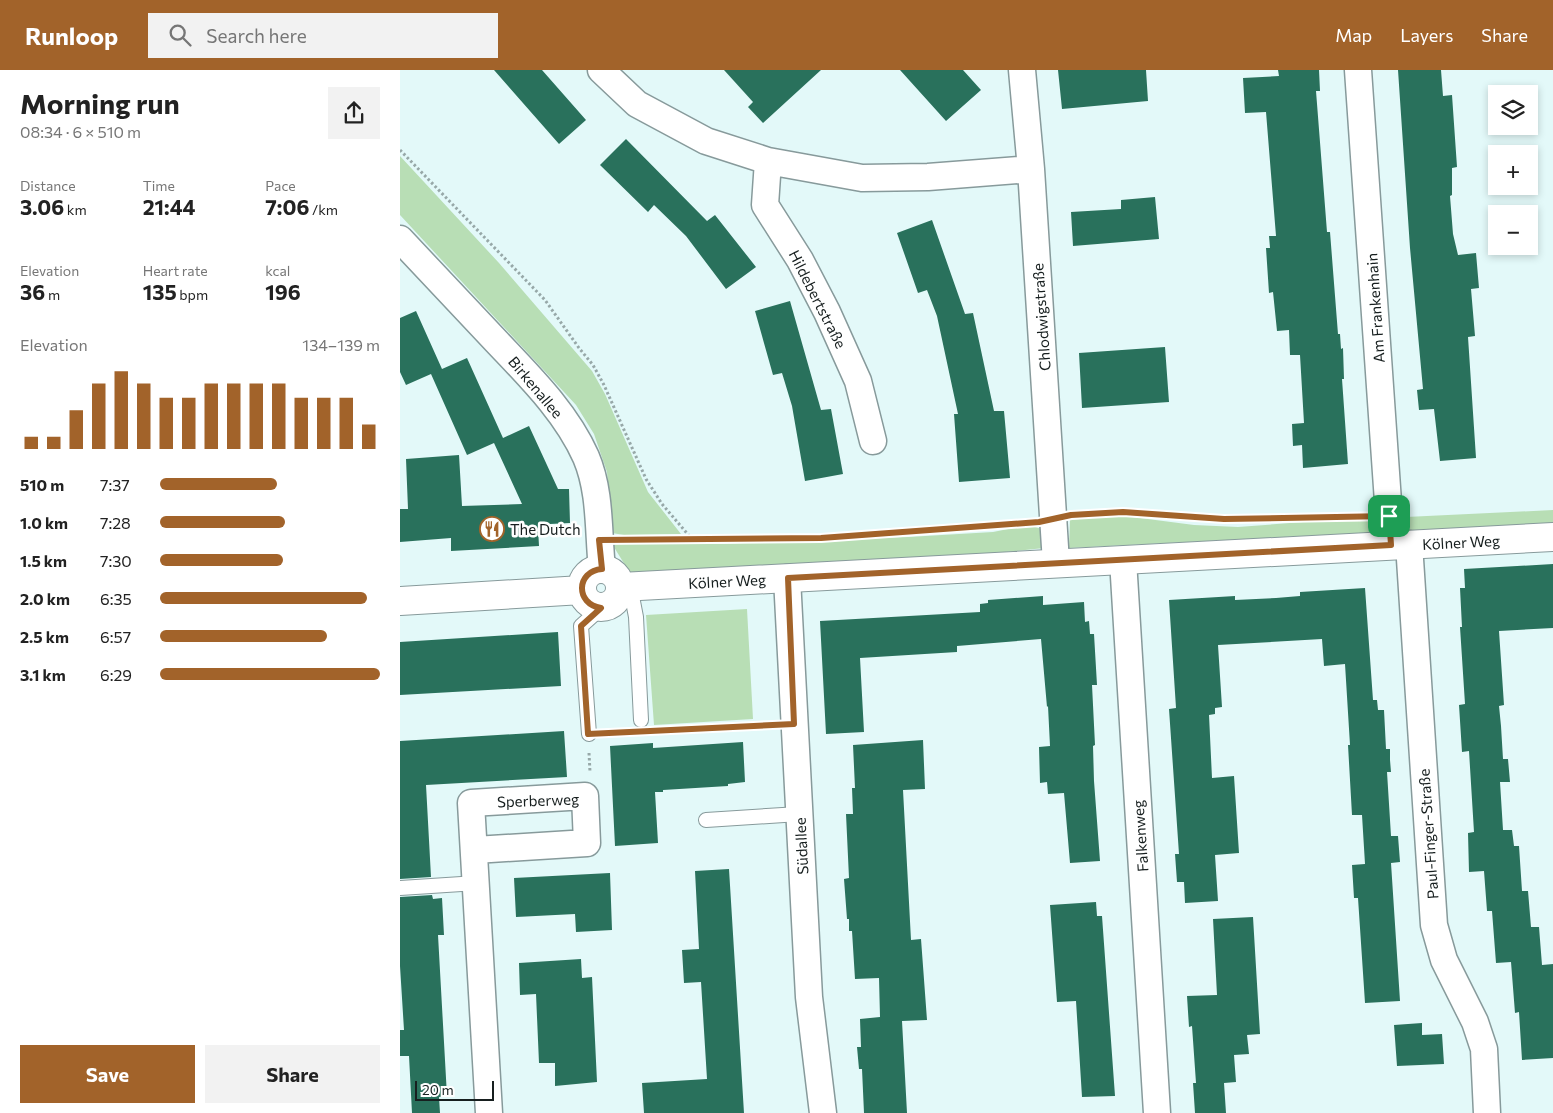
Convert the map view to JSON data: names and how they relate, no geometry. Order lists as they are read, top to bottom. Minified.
{"streets":{"street":["Hildebertstraße","Am Frankenhain","Chlodwigstraße","Birkenallee","Kölner Weg","Sperberweg","Paul-Finger-Straße","Falkenweg","Südallee"]},"crossings":[["Am Frankenhain","Kölner Weg"],["Am Frankenhain","Paul-Finger-Straße"],["Chlodwigstraße","Kölner Weg"],["Birkenallee","Kölner Weg"],["Kölner Weg","Paul-Finger-Straße"],["Kölner Weg","Falkenweg"],["Kölner Weg","Südallee"]],"places":{"restaurant":["The Dutch"]},"scale_bar":"20 m","page":{"header":"Runloop","search":"Search here","nav":["Map","Layers","Share"],"heading":["Morning run","08:34 · 6 × 510 m"],"map_buttons":["+","−"],"stats":[["Distance","3.06 km"],["Time","21:44"],["Pace","7:06 /km"],["Elevation","36 m"],["Heart rate","135 bpm"],["kcal","196"]],"chart":["Elevation","134–139 m"],"list":[{"name":"510 m","note":"7:37"},{"name":"1.0 km","note":"7:28"},{"name":"1.5 km","note":"7:30"},{"name":"2.0 km","note":"6:35"},{"name":"2.5 km","note":"6:57"},{"name":"3.1 km","note":"6:29"}],"buttons":["Save","Share"],"scale":"20 m"}}
